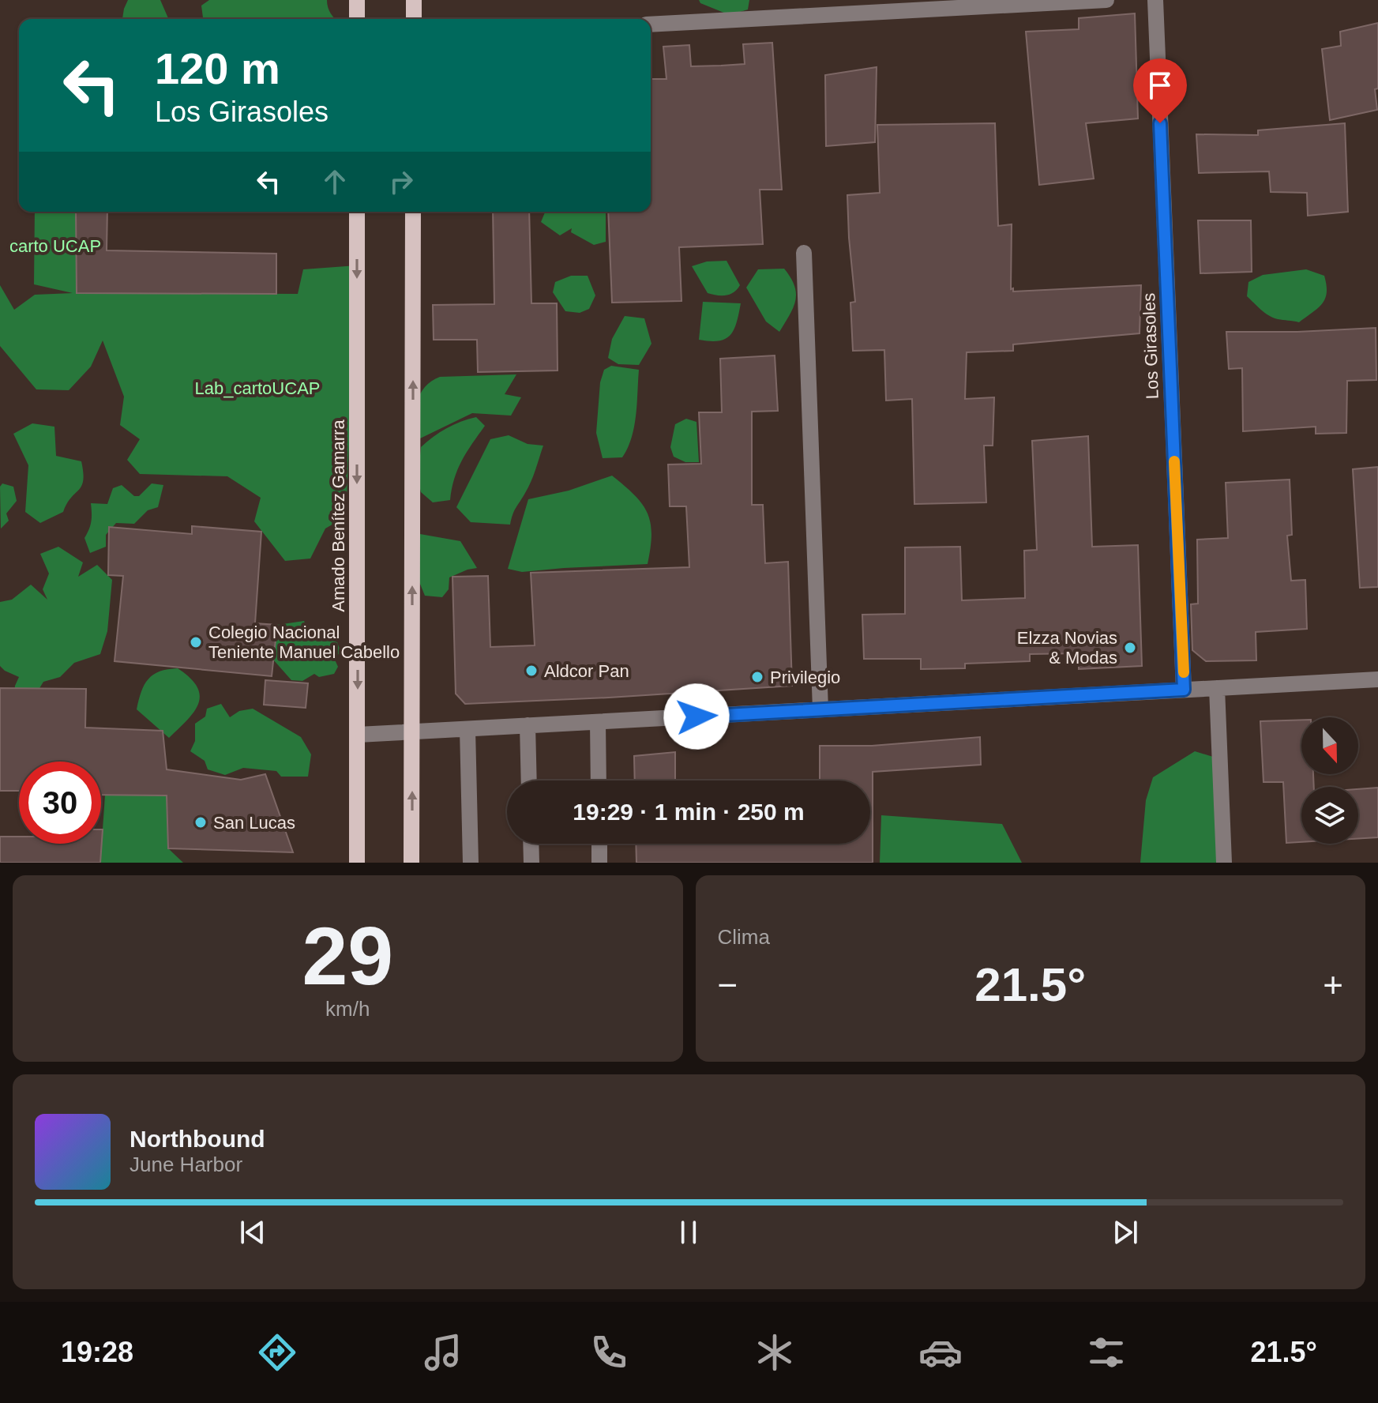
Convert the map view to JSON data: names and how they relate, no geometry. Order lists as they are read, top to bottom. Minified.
{"streets":{"main road":["Amado Benítez Gamarra"],"street":["Los Girasoles"]},"parks":["carto UCAP","Lab_cartoUCAP"],"places":["Colegio Nacional Teniente Manuel Cabello","Elzza Novias & Modas","Aldcor Pan","Privilegio","San Lucas"],"north":"bottom","page":{"turn":["120 m","Los Girasoles"],"limit":"30","trip":"19:29 · 1 min · 250 m","tile":[["29","km/h"],"Clima"],"heat":["−","21.5°","+"],"song":["Northbound","June Harbor"],"tabs":["19:28","21.5°"]}}
